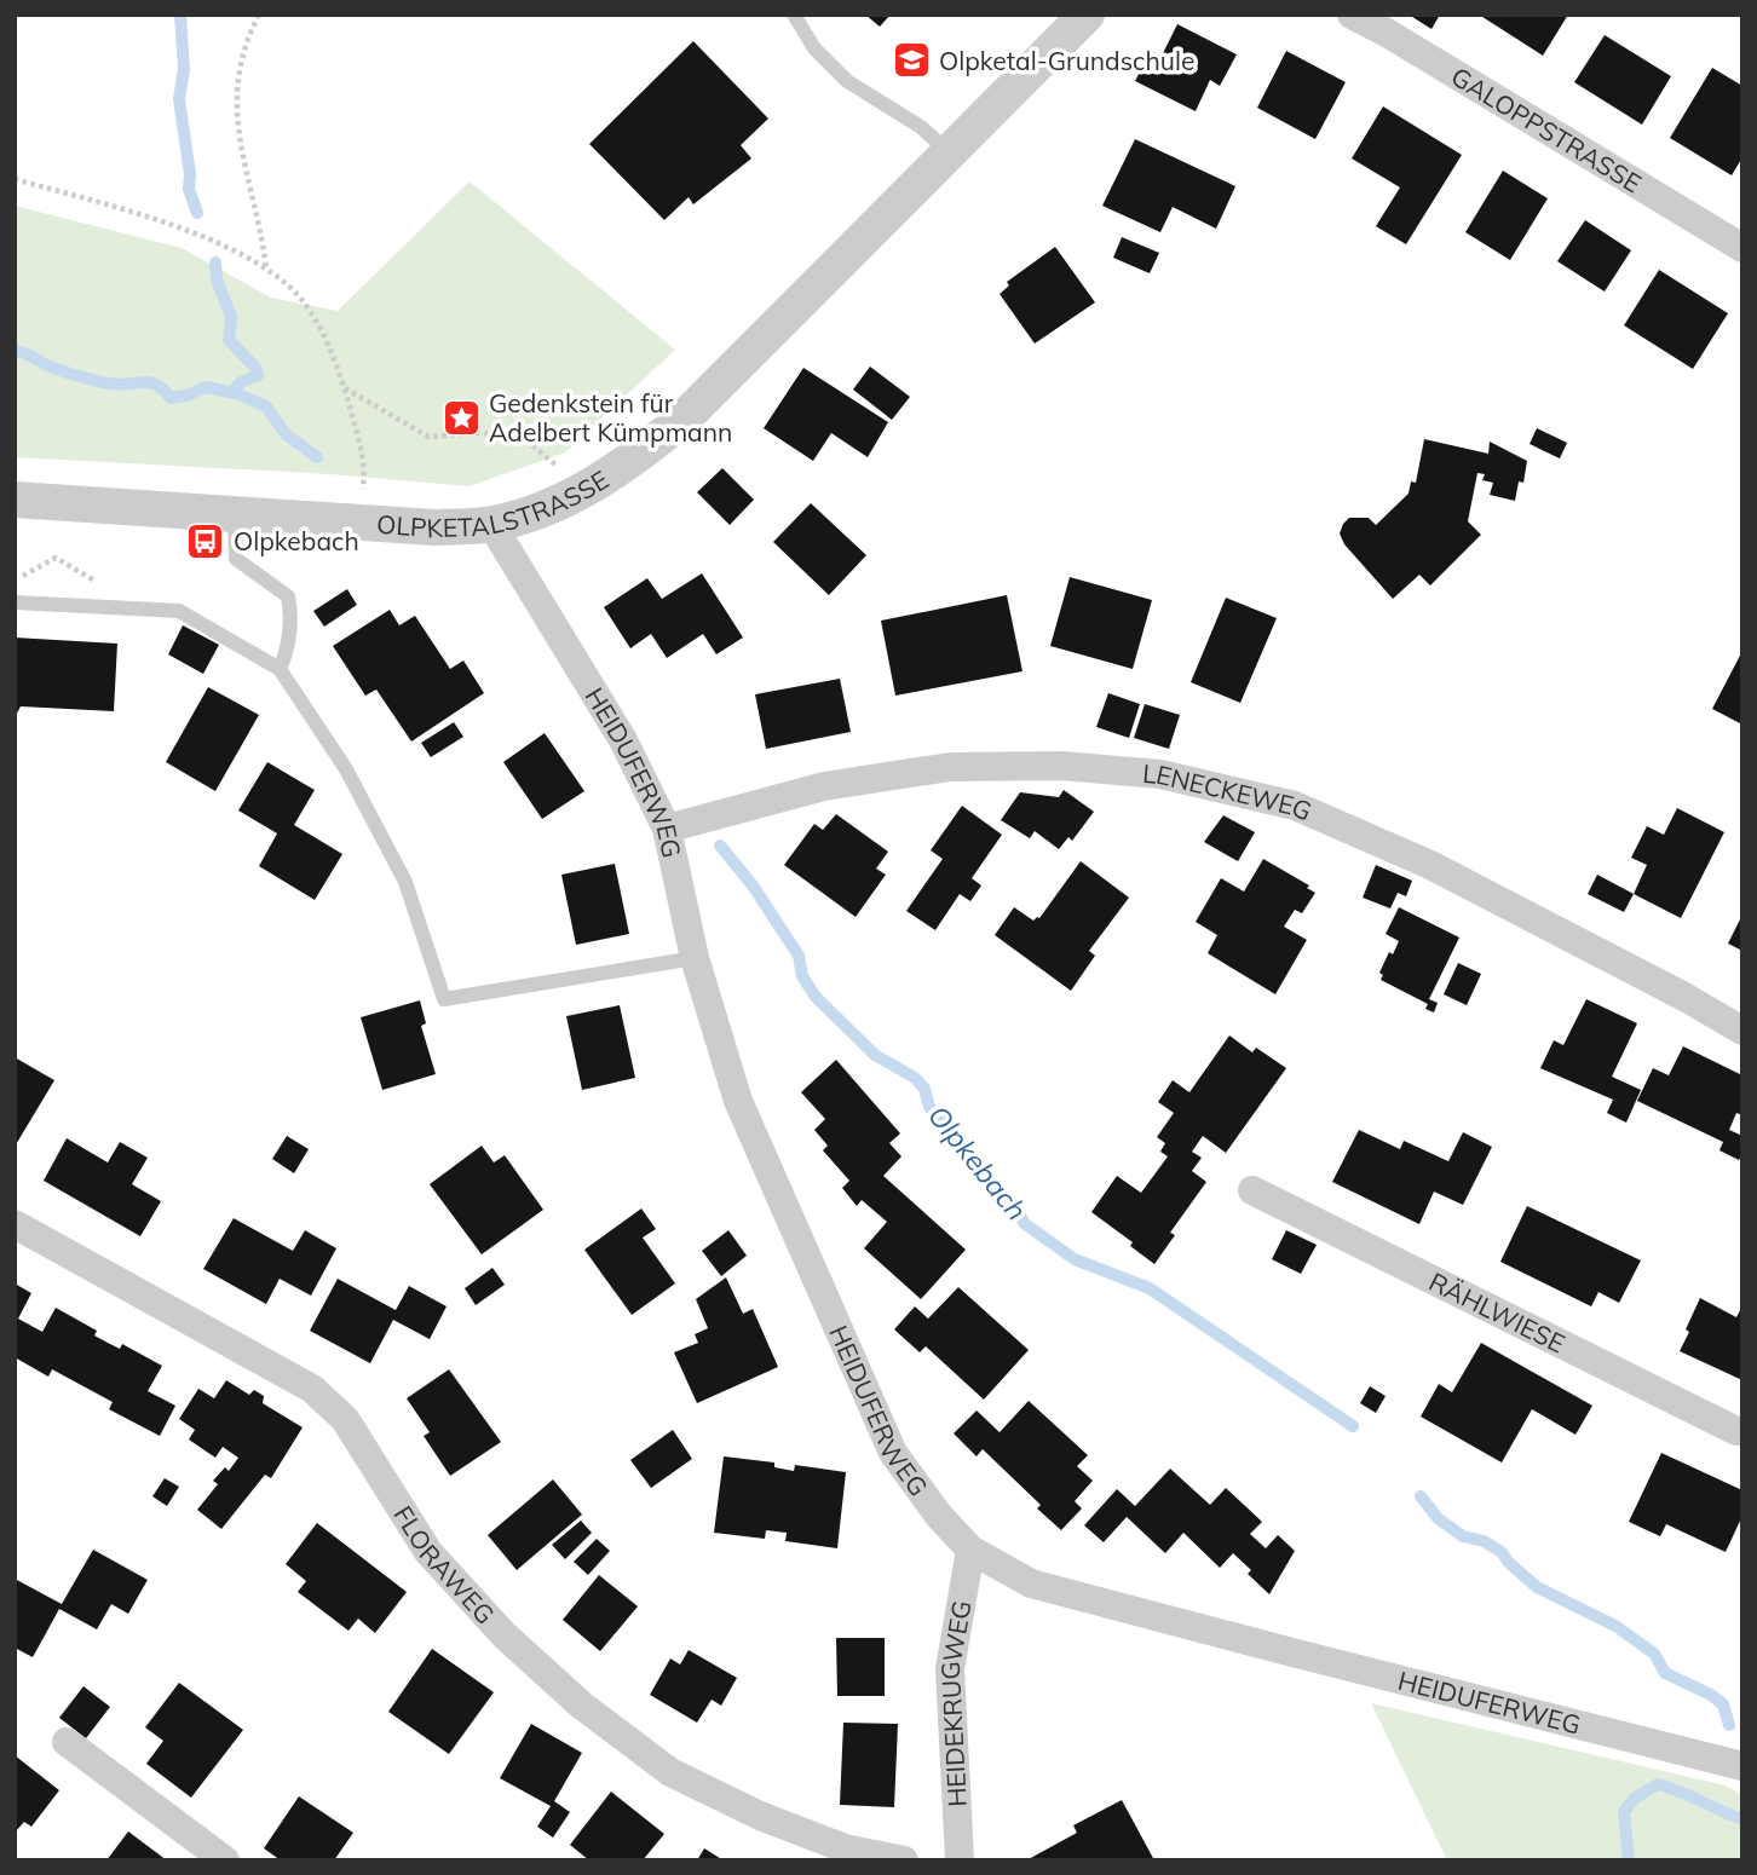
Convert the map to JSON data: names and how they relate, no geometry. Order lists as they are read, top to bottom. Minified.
{"streets":{"street":["GALOPPSTRASSE","OLPKETALSTRASSE","HEIDUFERWEG","LENECKEWEG","RÄHLWIESE","FLORAWEG","HEIDEKRUGWEG"]},"crossings":[["OLPKETALSTRASSE","HEIDUFERWEG"],["HEIDUFERWEG","LENECKEWEG"],["HEIDUFERWEG","HEIDEKRUGWEG"]],"water":["Olpkebach"],"places":{"school or university":["Olpketal-Grundschule"],"place":["Gedenkstein für Adelbert Kümpmann"],"bus stop":["Olpkebach"]}}
